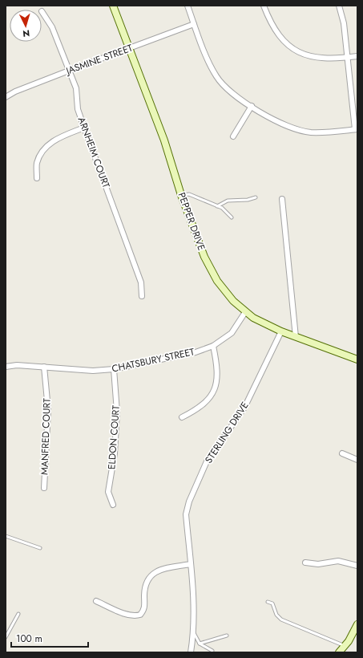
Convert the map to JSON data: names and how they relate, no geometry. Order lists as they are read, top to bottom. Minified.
{"streets":{"street":["JASMINE STREET","ARNHEIM COURT","PEPPER DRIVE","CHATSBURY STREET","STERLING DRIVE","MANFRED COURT","ELDON COURT"]},"crossings":[["JASMINE STREET","ARNHEIM COURT"],["JASMINE STREET","PEPPER DRIVE"],["PEPPER DRIVE","CHATSBURY STREET"],["PEPPER DRIVE","STERLING DRIVE"],["CHATSBURY STREET","MANFRED COURT"],["CHATSBURY STREET","ELDON COURT"]],"scale_bar":"100 m","north":"bottom"}
